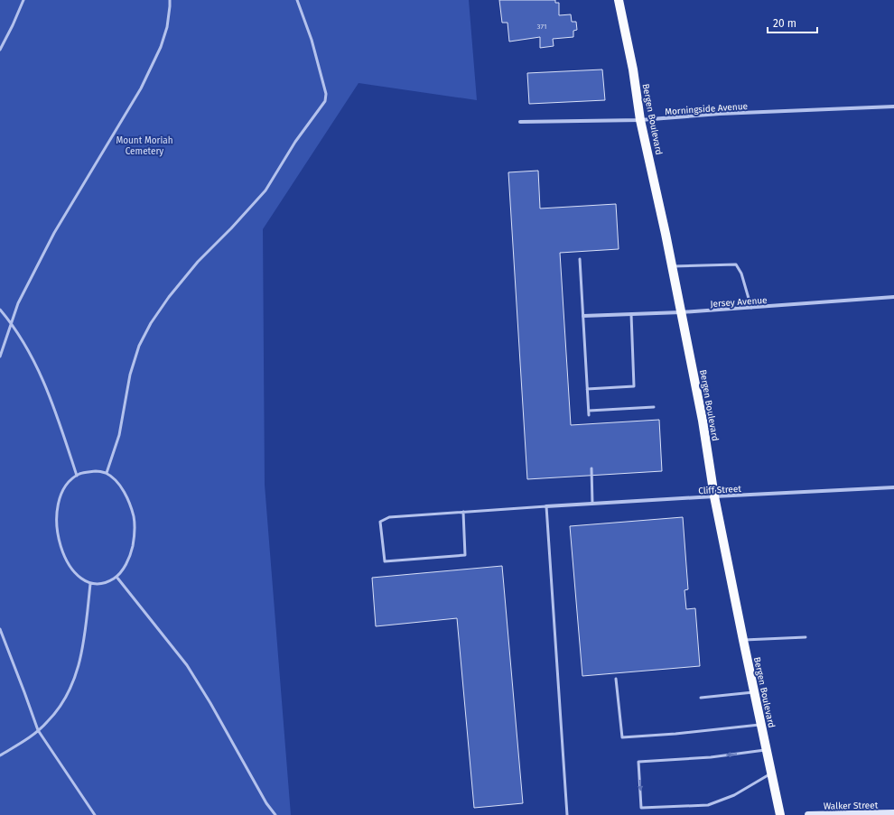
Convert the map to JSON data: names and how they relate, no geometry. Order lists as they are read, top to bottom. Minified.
{"streets":{"main road":["Bergen Boulevard"],"street":["Morningside Avenue","Jersey Avenue","Cliff Street","Walker Street"]},"crossings":[["Morningside Avenue","Bergen Boulevard"],["Bergen Boulevard","Jersey Avenue"],["Bergen Boulevard","Cliff Street"]],"parks":["Mount Moriah Cemetery"],"house_numbers":["371"],"scale_bar":"20 m"}
